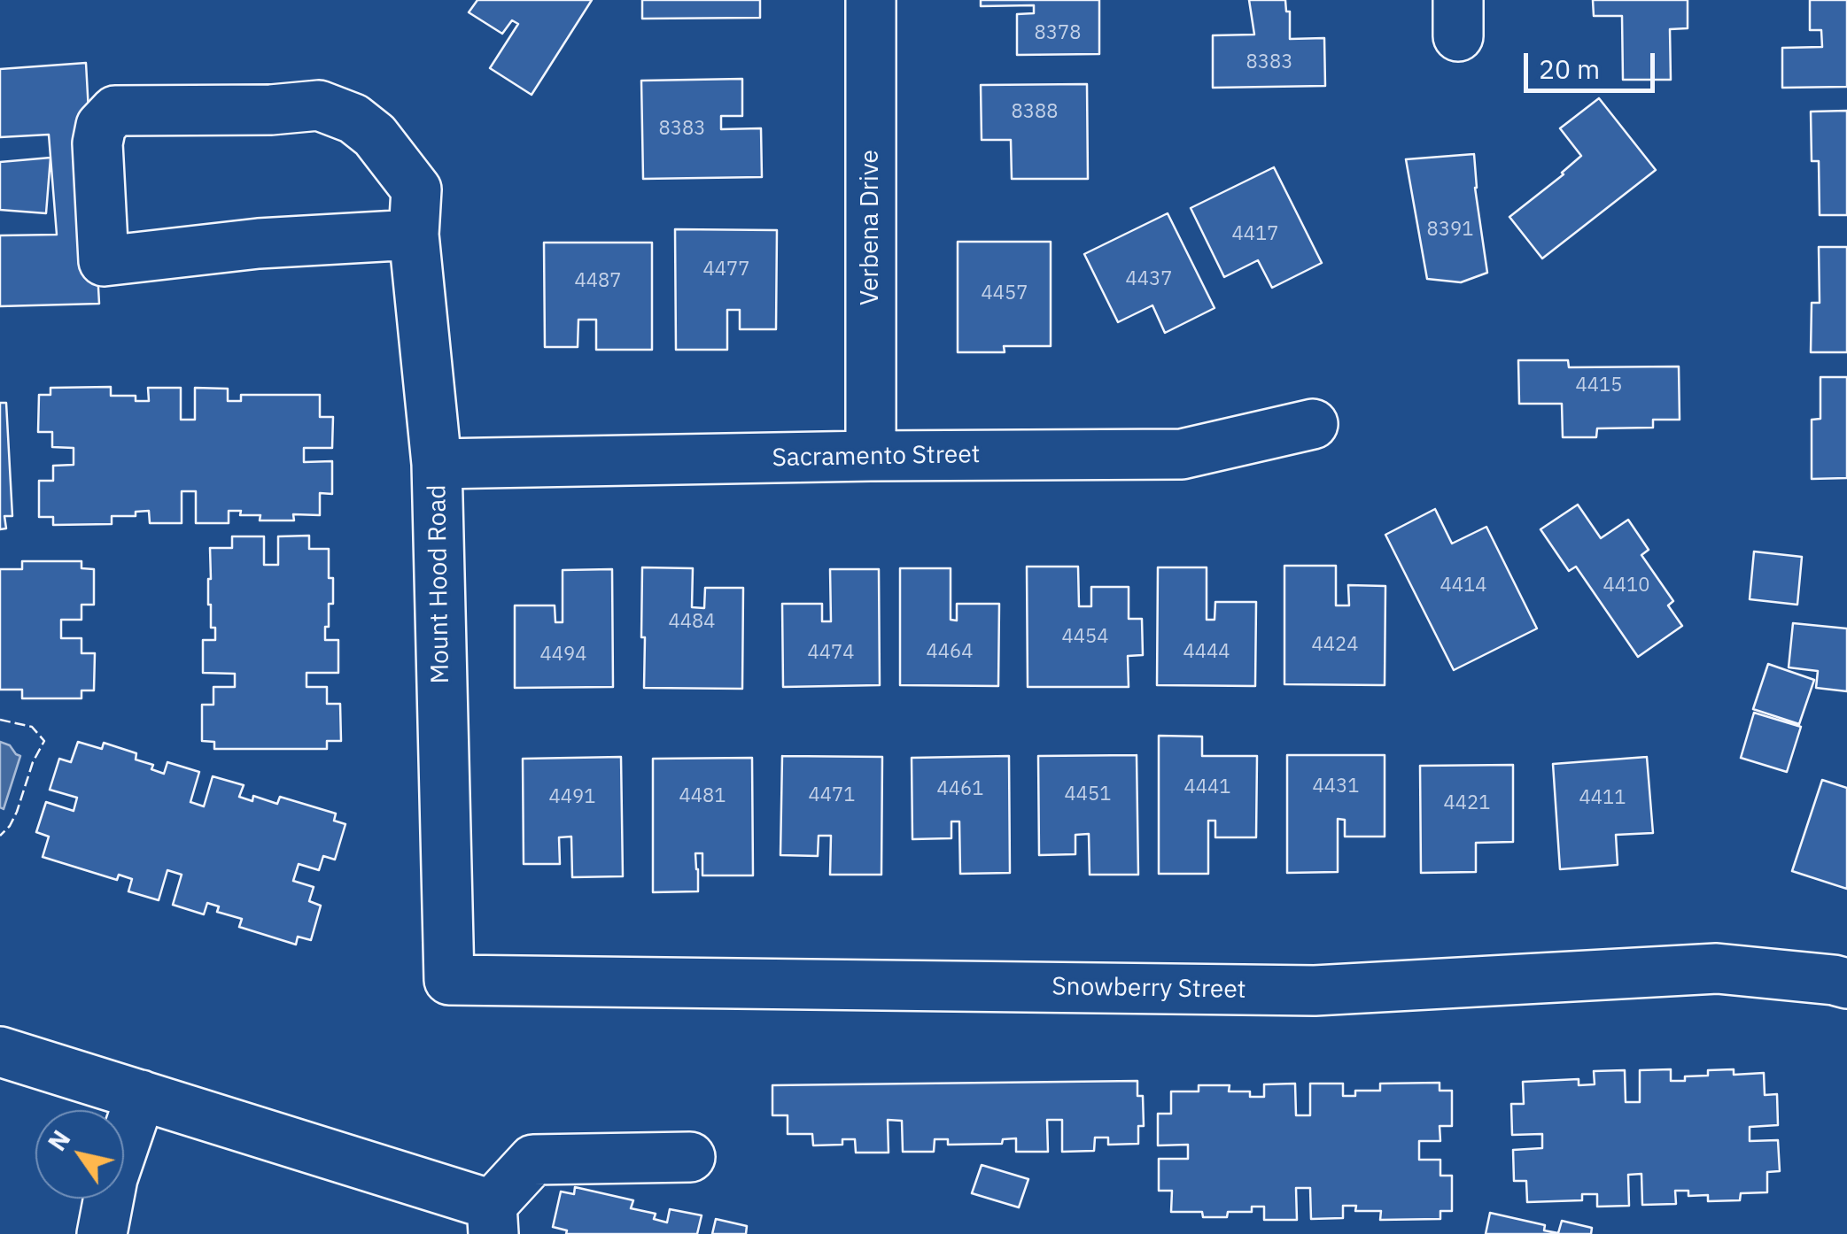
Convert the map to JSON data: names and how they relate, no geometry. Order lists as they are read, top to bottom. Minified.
{"streets":{"street":["Verbena Drive","Sacramento Street","Mount Hood Road","Snowberry Street"]},"crossings":[["Verbena Drive","Sacramento Street"],["Sacramento Street","Mount Hood Road"],["Mount Hood Road","Snowberry Street"]],"house_numbers":["8378","8383","8388","8383","8391","4417","4477","4437","4487","4457","4415","4414","4410","4484","4454","4424","4464","4444","4474","4494","4431","4441","4461","4451","4471","4481","4491","4411","4421"],"scale_bar":"20 m","north":"top left"}
